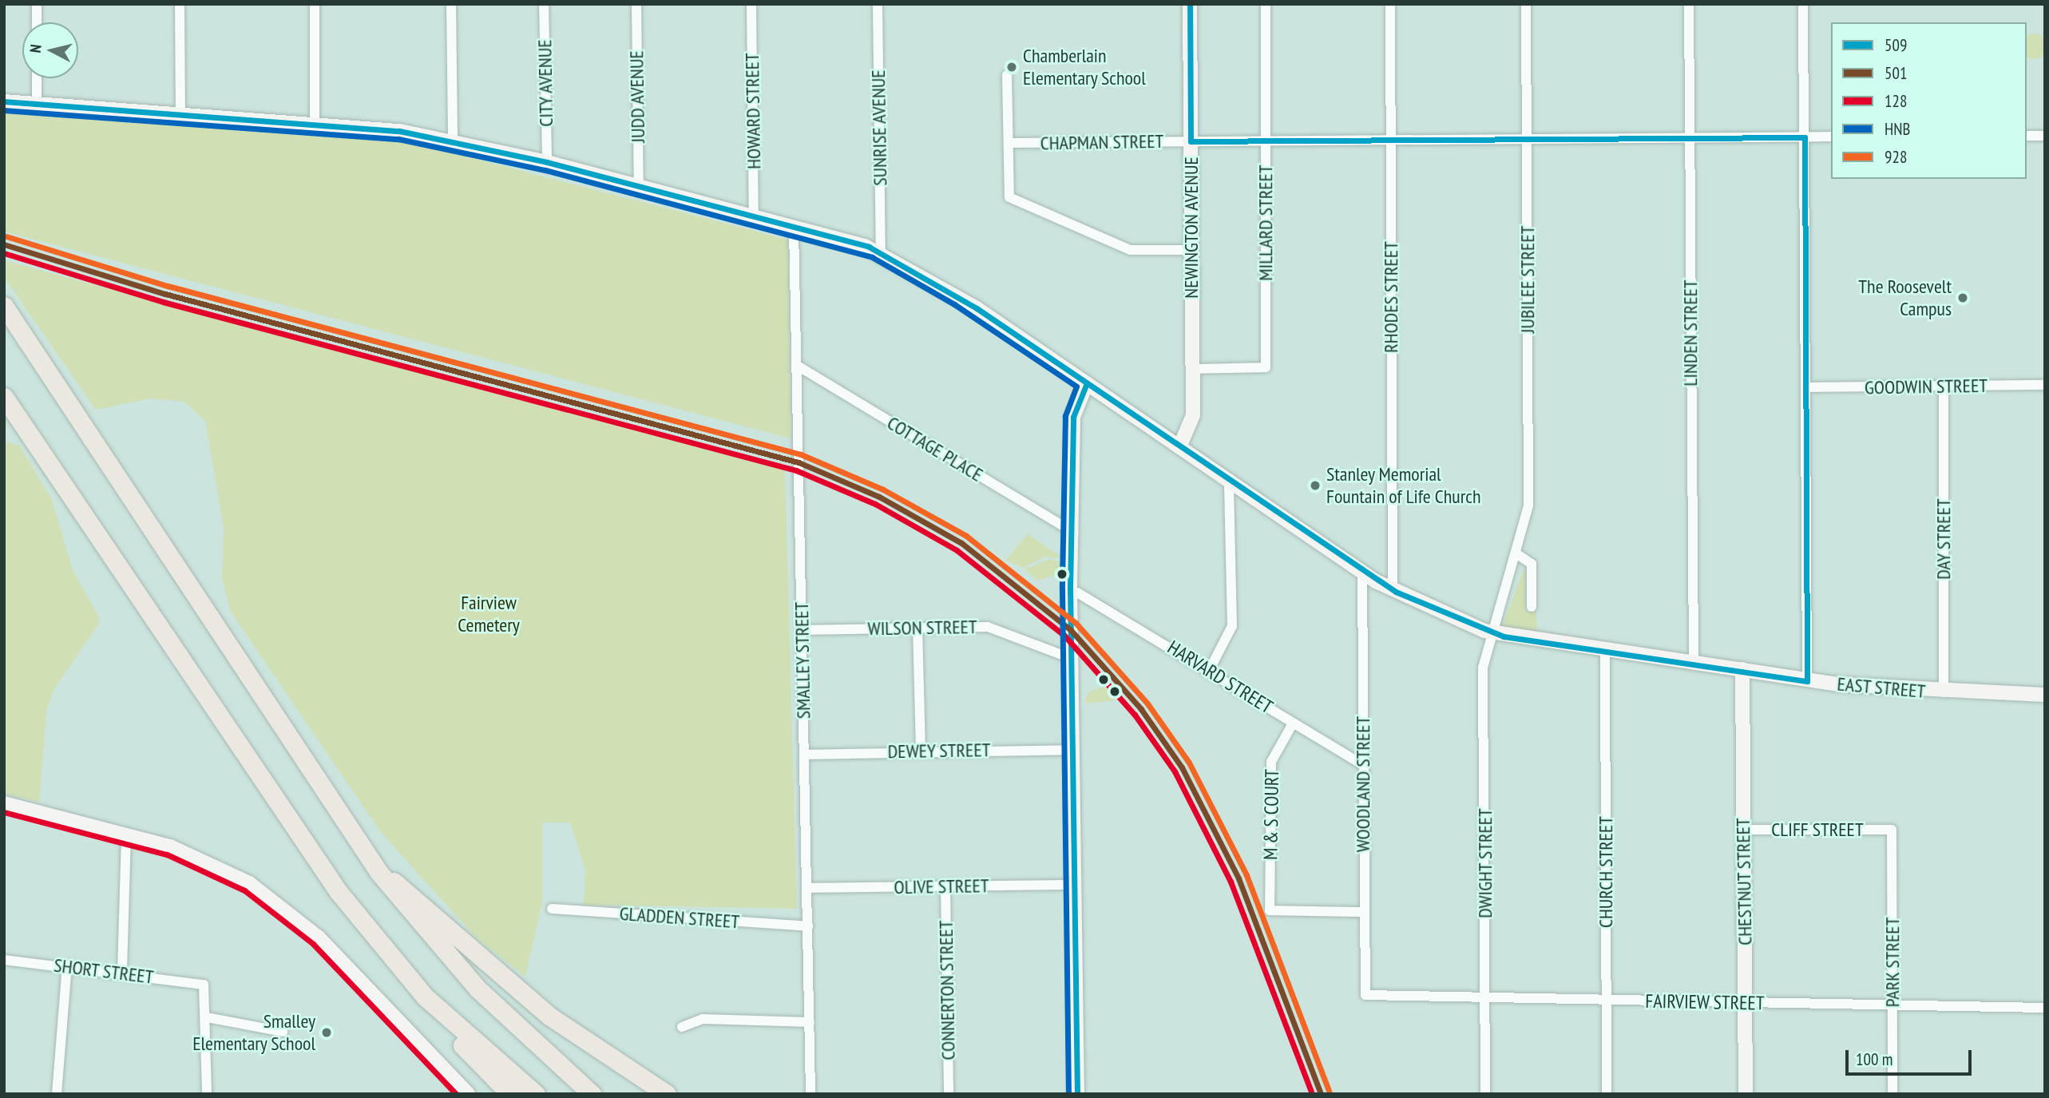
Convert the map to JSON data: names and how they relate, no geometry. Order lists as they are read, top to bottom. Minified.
{"streets":{"main road":["NEWINGTON AVENUE","EAST STREET","CHESTNUT STREET"],"street":["CITY AVENUE","JUDD AVENUE","HOWARD STREET","SUNRISE AVENUE","CHAPMAN STREET","MILLARD STREET","JUBILEE STREET","RHODES STREET","LINDEN STREET","GOODWIN STREET","COTTAGE PLACE","DAY STREET","WILSON STREET","SMALLEY STREET","HARVARD STREET","DEWEY STREET","WOODLAND STREET","M & S COURT","CLIFF STREET","DWIGHT STREET","CHURCH STREET","OLIVE STREET","GLADDEN STREET","PARK STREET","SHORT STREET","CONNERTON STREET","FAIRVIEW STREET"]},"crossings":[["CITY AVENUE","EAST STREET"],["JUDD AVENUE","EAST STREET"],["HOWARD STREET","EAST STREET"],["SUNRISE AVENUE","EAST STREET"],["CHAPMAN STREET","MILLARD STREET"],["CHAPMAN STREET","NEWINGTON AVENUE"],["CHAPMAN STREET","JUBILEE STREET"],["CHAPMAN STREET","RHODES STREET"],["CHAPMAN STREET","LINDEN STREET"],["MILLARD STREET","NEWINGTON AVENUE"],["NEWINGTON AVENUE","EAST STREET"],["JUBILEE STREET","EAST STREET"],["JUBILEE STREET","DWIGHT STREET"],["RHODES STREET","EAST STREET"],["LINDEN STREET","EAST STREET"],["GOODWIN STREET","DAY STREET"],["COTTAGE PLACE","SMALLEY STREET"],["DAY STREET","EAST STREET"],["WILSON STREET","SMALLEY STREET"],["SMALLEY STREET","EAST STREET"],["SMALLEY STREET","DEWEY STREET"],["SMALLEY STREET","OLIVE STREET"],["SMALLEY STREET","GLADDEN STREET"],["HARVARD STREET","WOODLAND STREET"],["HARVARD STREET","M & S COURT"],["EAST STREET","WOODLAND STREET"],["EAST STREET","DWIGHT STREET"],["EAST STREET","CHURCH STREET"],["EAST STREET","CHESTNUT STREET"],["WOODLAND STREET","M & S COURT"],["WOODLAND STREET","FAIRVIEW STREET"],["CLIFF STREET","CHESTNUT STREET"],["CLIFF STREET","PARK STREET"],["DWIGHT STREET","FAIRVIEW STREET"],["CHURCH STREET","FAIRVIEW STREET"],["CHESTNUT STREET","FAIRVIEW STREET"],["OLIVE STREET","CONNERTON STREET"],["PARK STREET","FAIRVIEW STREET"]],"parks":["Fairview Cemetery"],"places":["Chamberlain Elementary School","The Roosevelt Campus","Stanley Memorial Fountain of Life Church","Smalley Elementary School"],"lines":["transit line 509","transit line HNB","transit line 928","transit line 501","transit line 128"],"legend":["509","501","128","HNB","928"],"scale_bar":"100 m","north":"left"}
